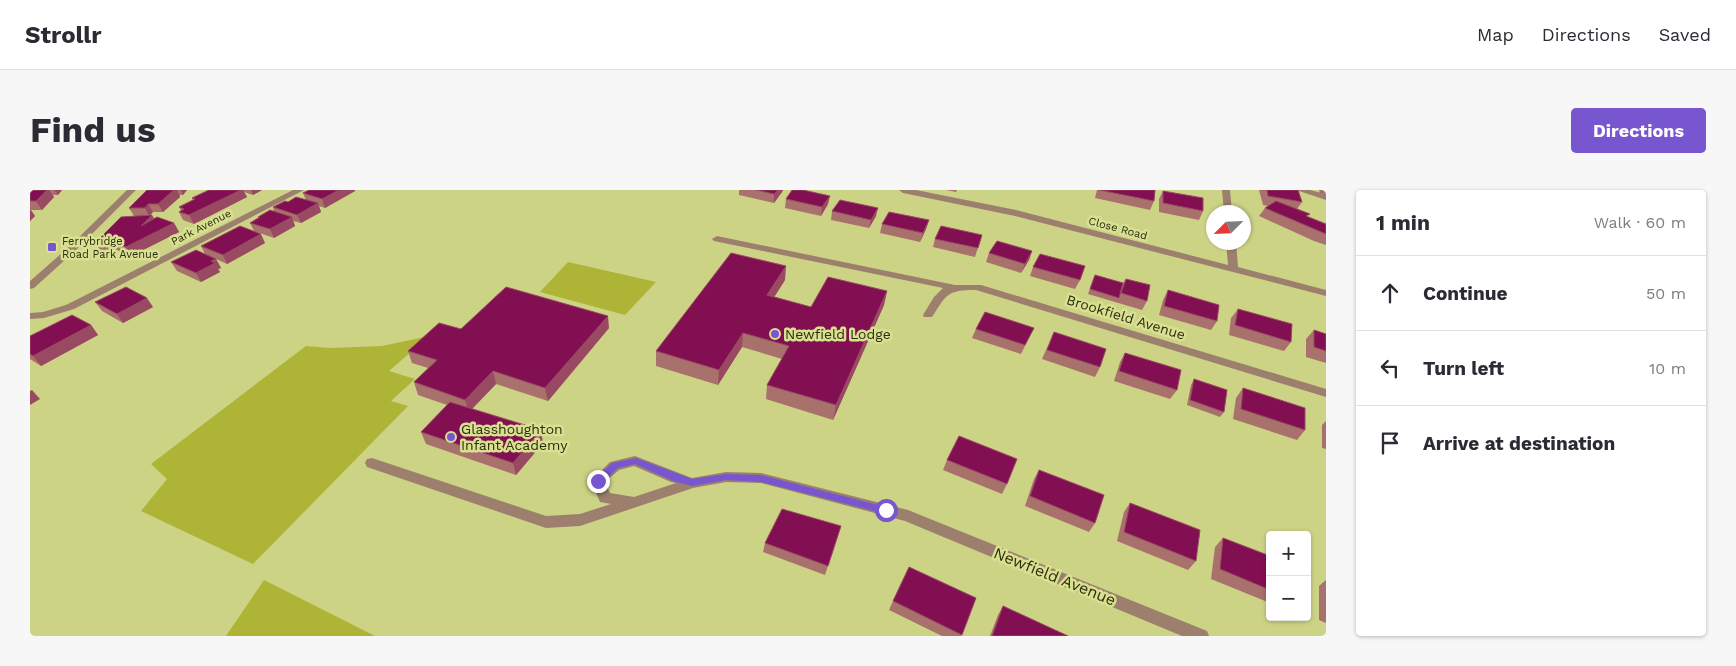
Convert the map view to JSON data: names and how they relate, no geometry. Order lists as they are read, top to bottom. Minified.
{"streets":{"street":["Park Avenue","Close Road","Brookfield Avenue","Newfield Avenue"]},"places":{"transit":["Ferrybridge Road Park Avenue"],"other":["Newfield Lodge","Glasshoughton Infant Academy"]},"north":"bottom left","page":{"header":"Strollr","nav":["Map","Directions","Saved"],"buttons":"Directions","title":"Find us","heading":["1 min","Walk · 60 m"],"list":[["Continue","50 m"],["Turn left","10 m"],"Arrive at destination"],"map_buttons":["+","−"]}}
